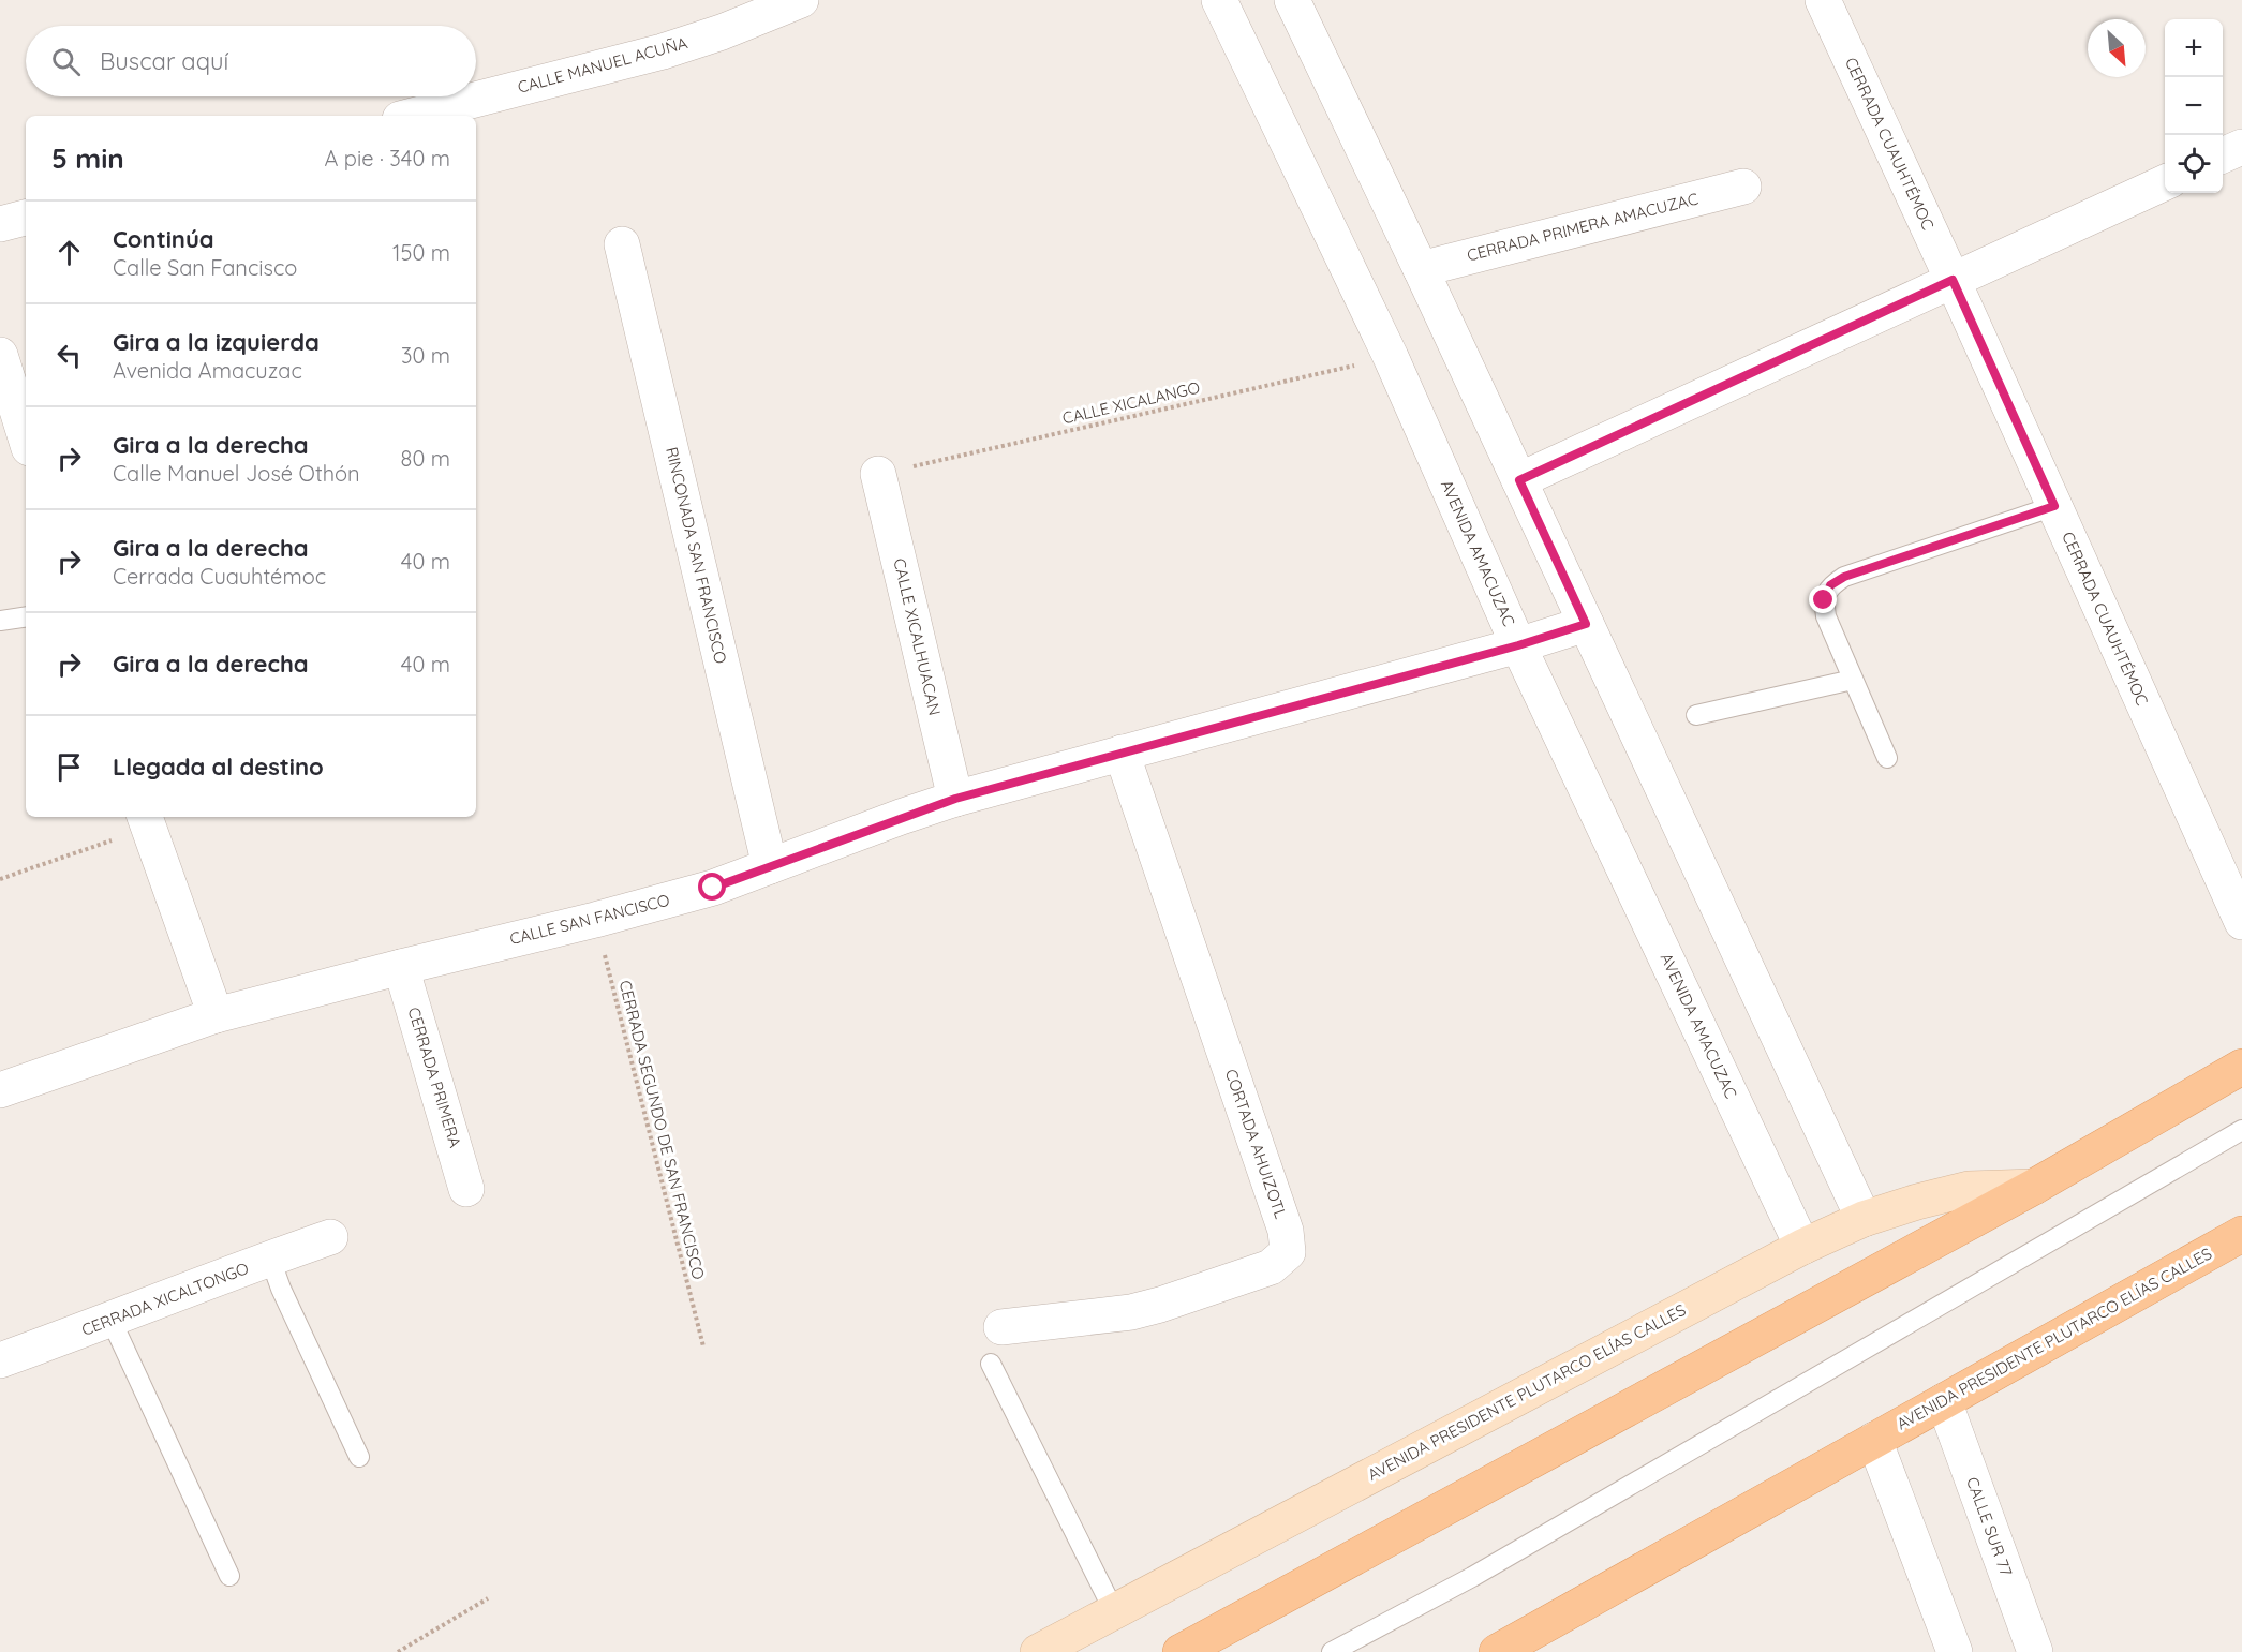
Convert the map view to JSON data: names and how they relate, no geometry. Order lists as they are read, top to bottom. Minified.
{"streets":{"main road":["AVENIDA PRESIDENTE PLUTARCO ELÍAS CALLES"],"street":["CALLE MANUEL ACUÑA","CERRADA CUAUHTÉMOC","CERRADA PRIMERA AMACUZAC","AVENIDA AMACUZAC","RINCONADA SAN FRANCISCO","CALLE XICALHUACAN","CALLE SAN FANCISCO","CERRADA PRIMERA","CORTADA AHUIZOTL","CERRADA XICALTONGO","CALLE SUR 77"],"path":["CALLE XICALANGO","CERRADA SEGUNDO DE SAN FRANCISCO"]},"crossings":[["CALLE XICALANGO","AVENIDA AMACUZAC"],["CALLE XICALANGO","CALLE XICALHUACAN"],["AVENIDA AMACUZAC","CALLE SAN FANCISCO"],["AVENIDA AMACUZAC","AVENIDA PRESIDENTE PLUTARCO ELÍAS CALLES"],["RINCONADA SAN FRANCISCO","CALLE SAN FANCISCO"],["CALLE XICALHUACAN","CALLE SAN FANCISCO"],["CALLE SAN FANCISCO","CERRADA PRIMERA"],["CALLE SAN FANCISCO","CERRADA SEGUNDO DE SAN FRANCISCO"],["CALLE SAN FANCISCO","CORTADA AHUIZOTL"],["AVENIDA PRESIDENTE PLUTARCO ELÍAS CALLES","CALLE SUR 77"]],"north":"bottom right","page":{"map_buttons":["+","−"],"search":"Buscar aquí","heading":["5 min","A pie · 340 m"],"list":[["Continúa","Calle San Fancisco","150 m"],["Gira a la izquierda","Avenida Amacuzac","30 m"],["Gira a la derecha","Calle Manuel José Othón","80 m"],["Gira a la derecha","Cerrada Cuauhtémoc","40 m"],["Gira a la derecha","40 m"],"Llegada al destino"]}}
